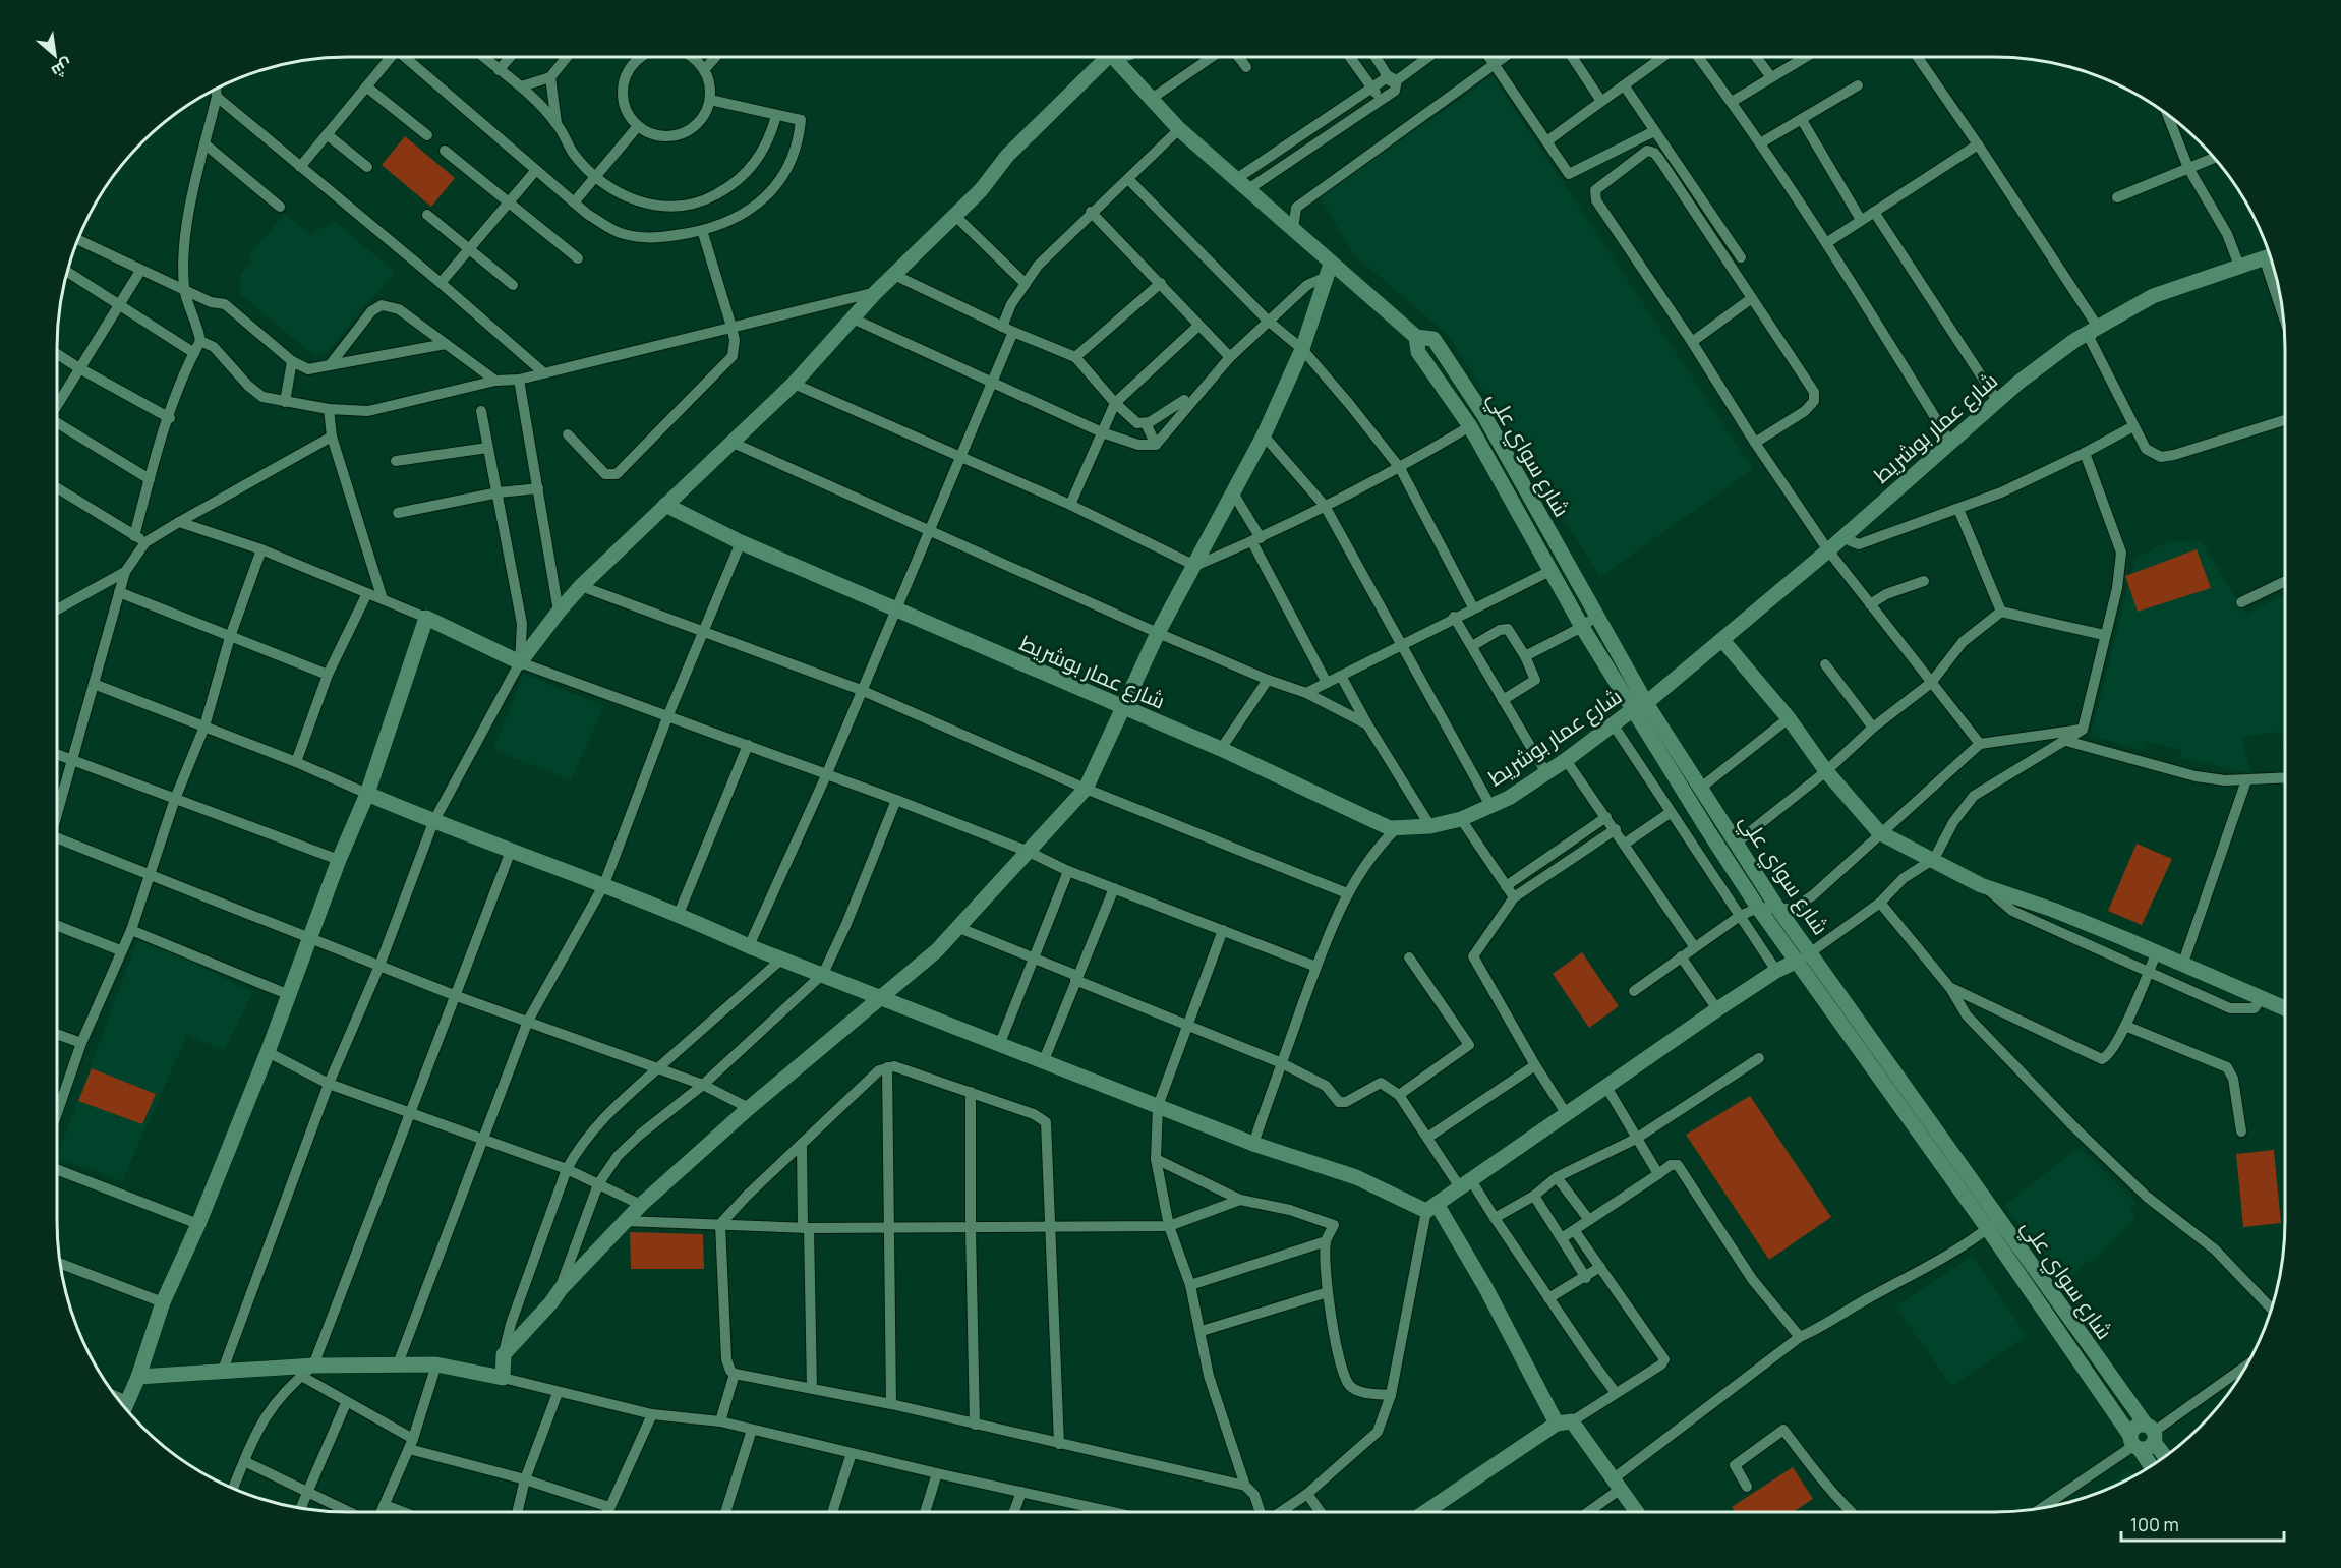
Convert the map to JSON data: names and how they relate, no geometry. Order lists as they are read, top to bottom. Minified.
{"streets":{"street":["شارع عمار بوشريط","شارع سواي علي"]},"crossings":[["شارع عمار بوشريط","شارع سواي علي"]],"scale_bar":"100 m","north":"bottom right"}
